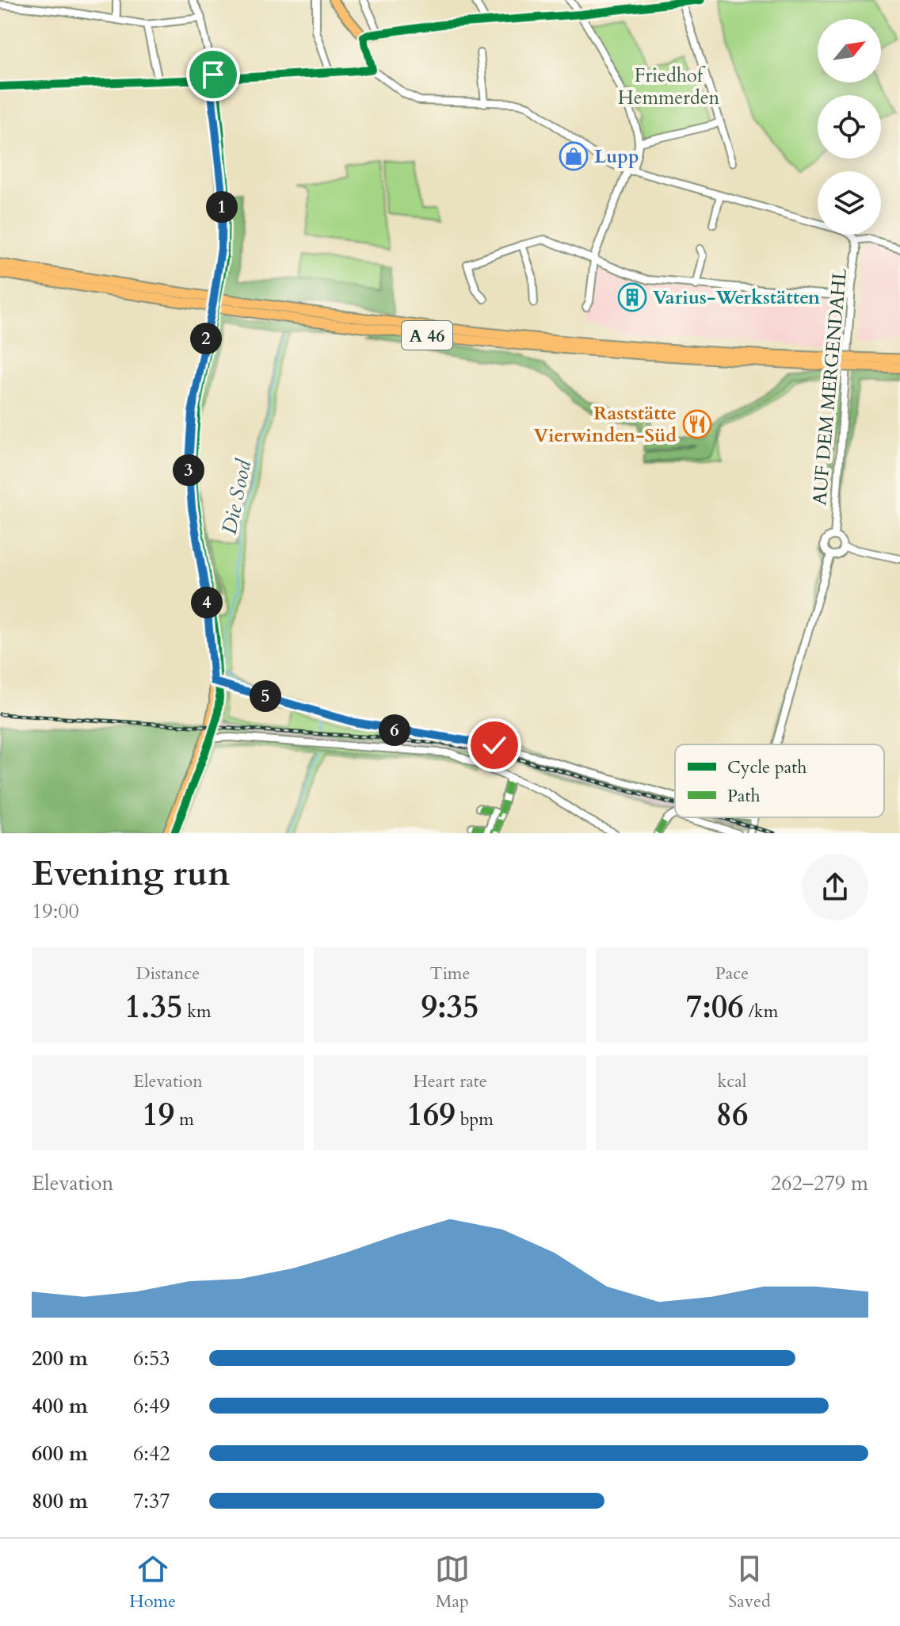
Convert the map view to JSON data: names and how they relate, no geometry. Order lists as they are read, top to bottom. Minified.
{"streets":{"highway":["A 46"],"street":["AUF DEM MERGENDAHL"]},"water":["Die Sood"],"parks":["Friedhof Hemmerden"],"places":{"shop":["Lupp"],"building":["Varius-Werkstätten"],"restaurant":["Raststätte Vierwinden-Süd"]},"legend":["Cycle path","Path"],"north":"top right","page":{"pins":["1","2","3","4","5","6"],"heading":["Evening run","19:00"],"stats":[["Distance","1.35 km"],["Time","9:35"],["Pace","7:06 /km"],["Elevation","19 m"],["Heart rate","169 bpm"],["kcal","86"]],"chart":["Elevation","262–279 m"],"list":[{"name":"200 m","note":"6:53"},{"name":"400 m","note":"6:49"},{"name":"600 m","note":"6:42"},{"name":"800 m","note":"7:37"}],"tabs":["Home","Map","Saved"]}}
